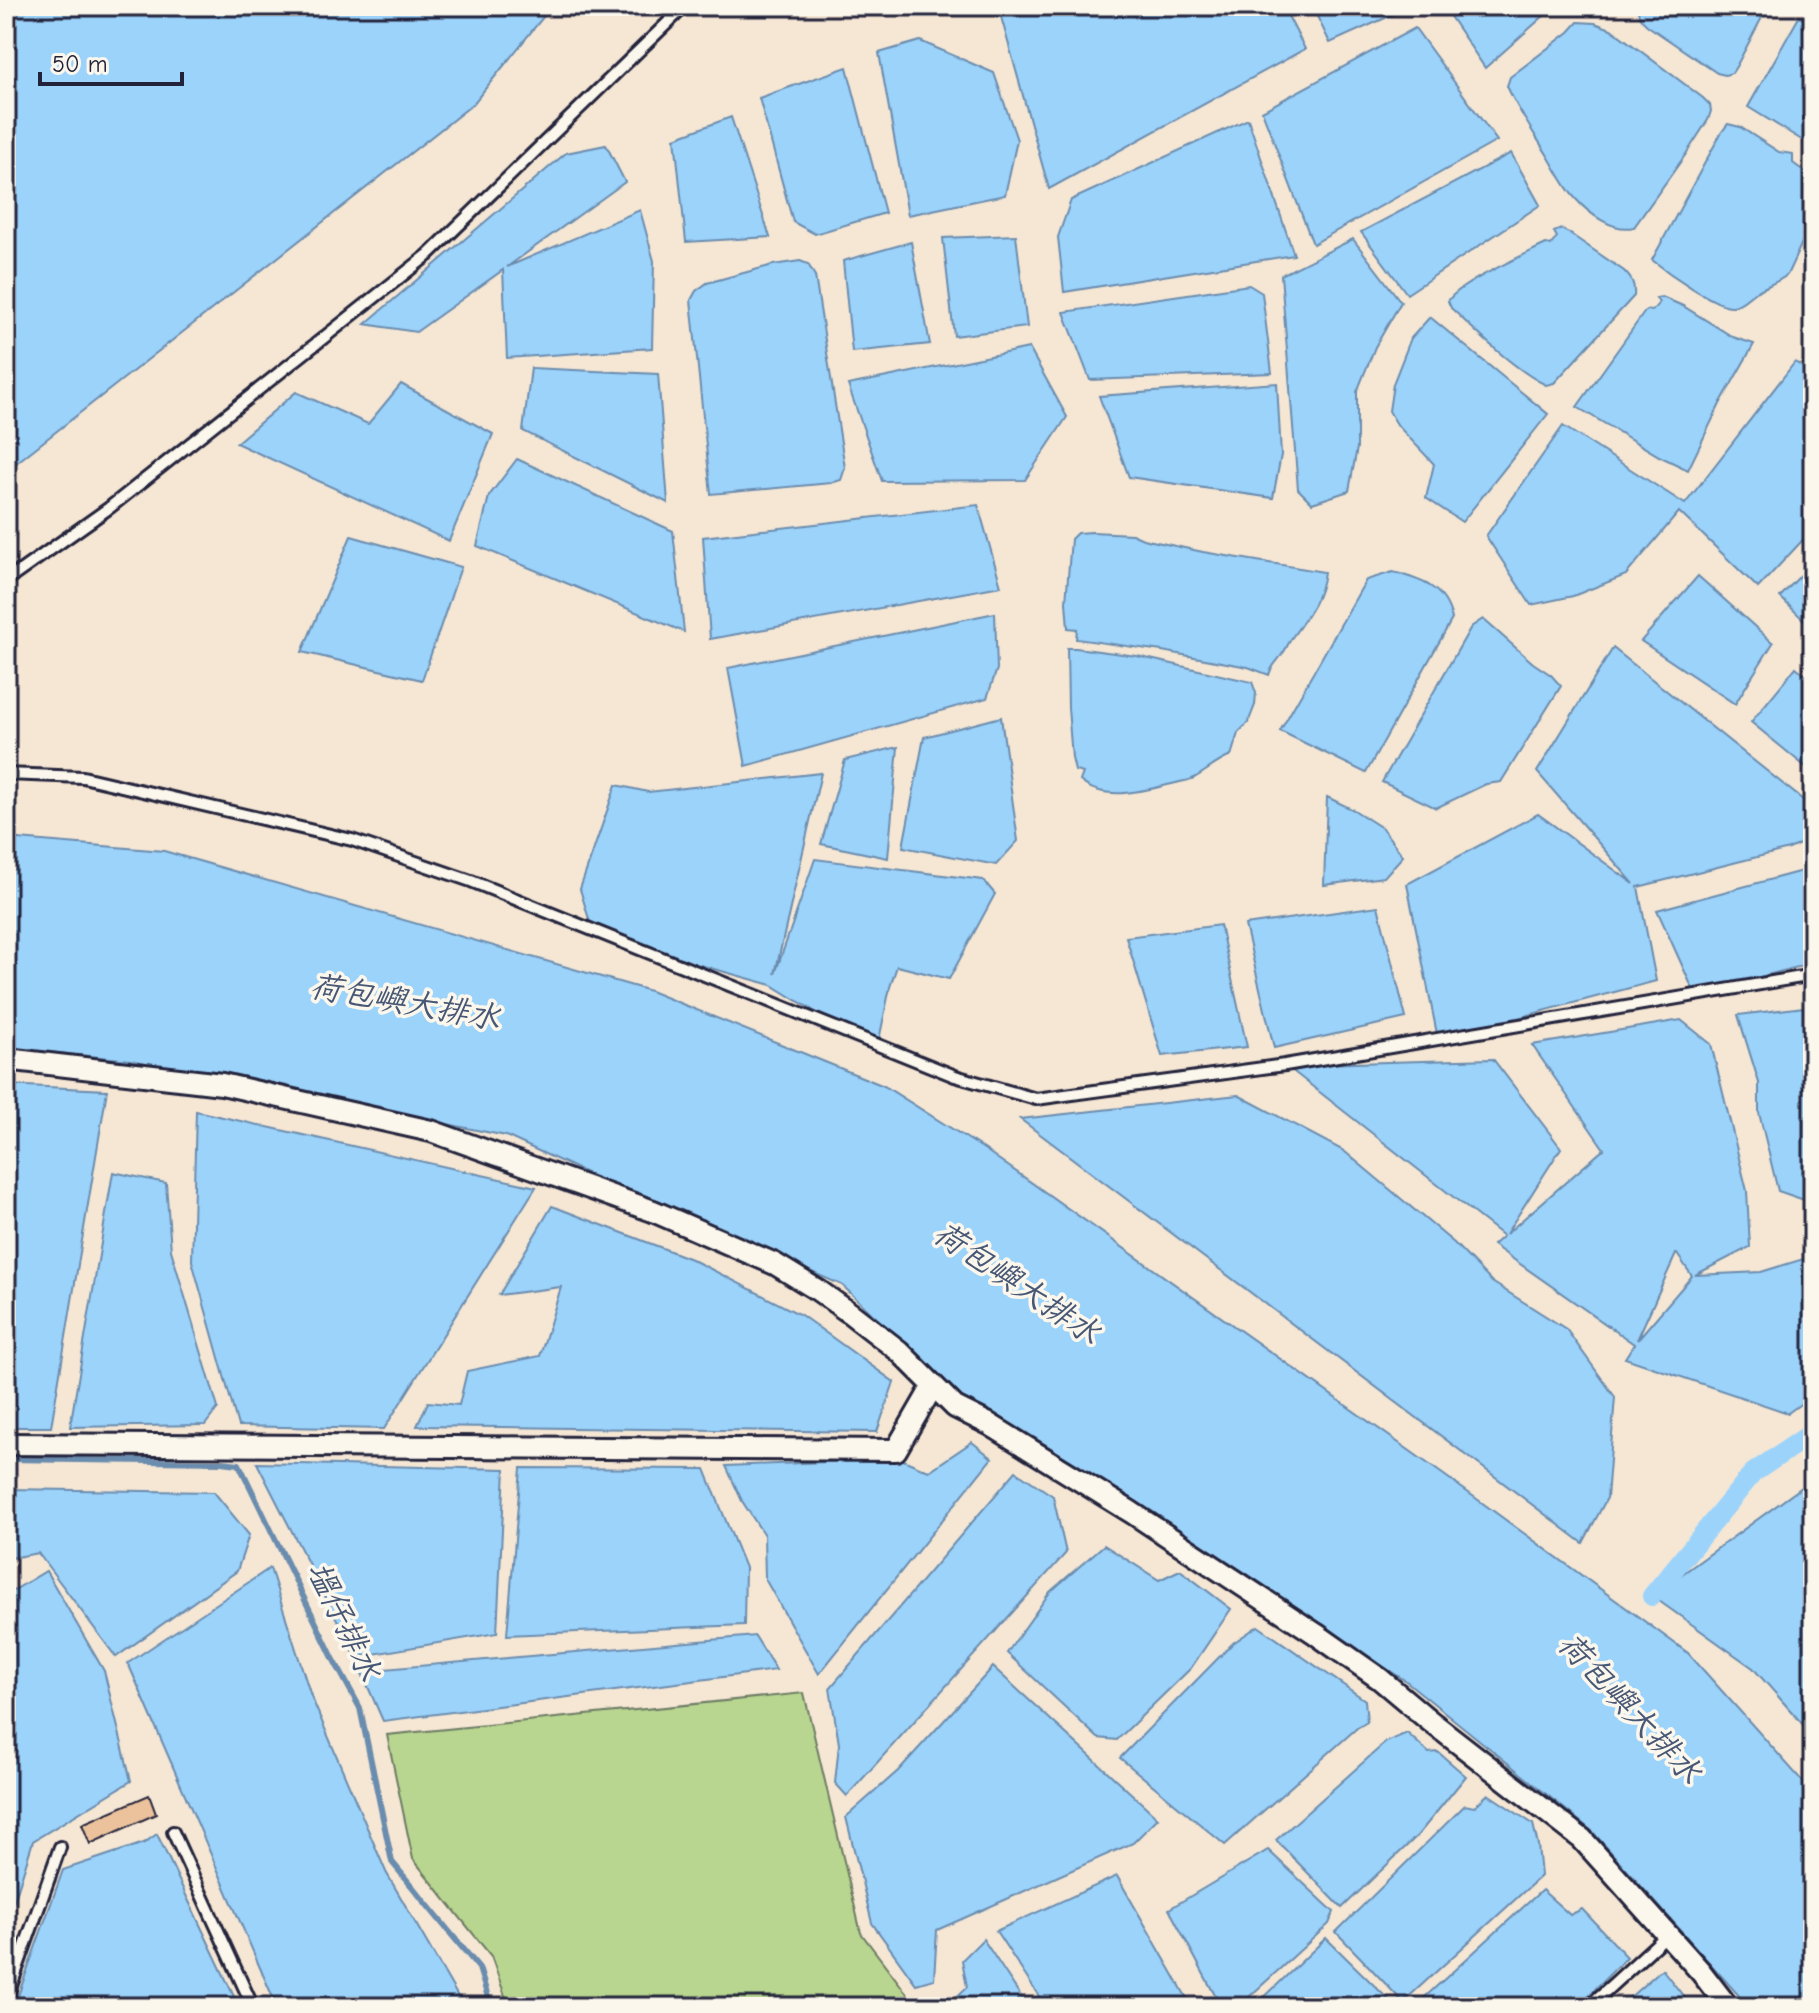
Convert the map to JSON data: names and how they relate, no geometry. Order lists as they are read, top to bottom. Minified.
{"water":["荷包嶼大排水","塭仔排水"],"scale_bar":"50 m"}
